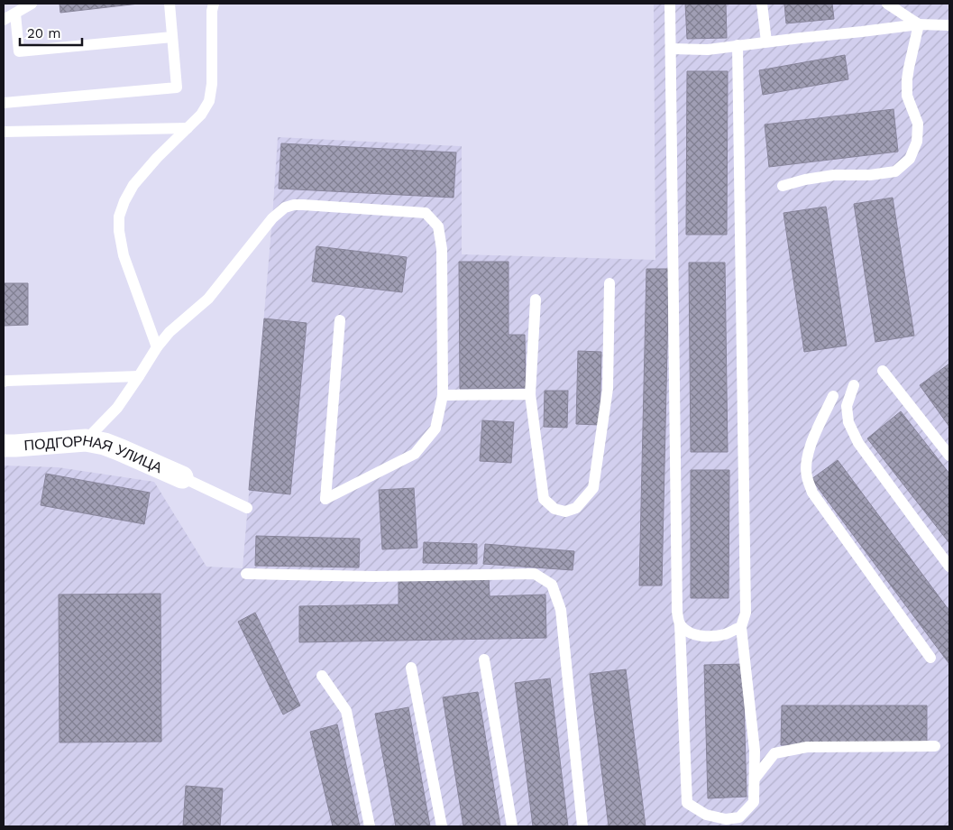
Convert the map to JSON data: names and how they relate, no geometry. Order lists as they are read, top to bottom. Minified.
{"streets":{"street":["ПОДГОРНАЯ УЛИЦА"]},"scale_bar":"20 m"}
